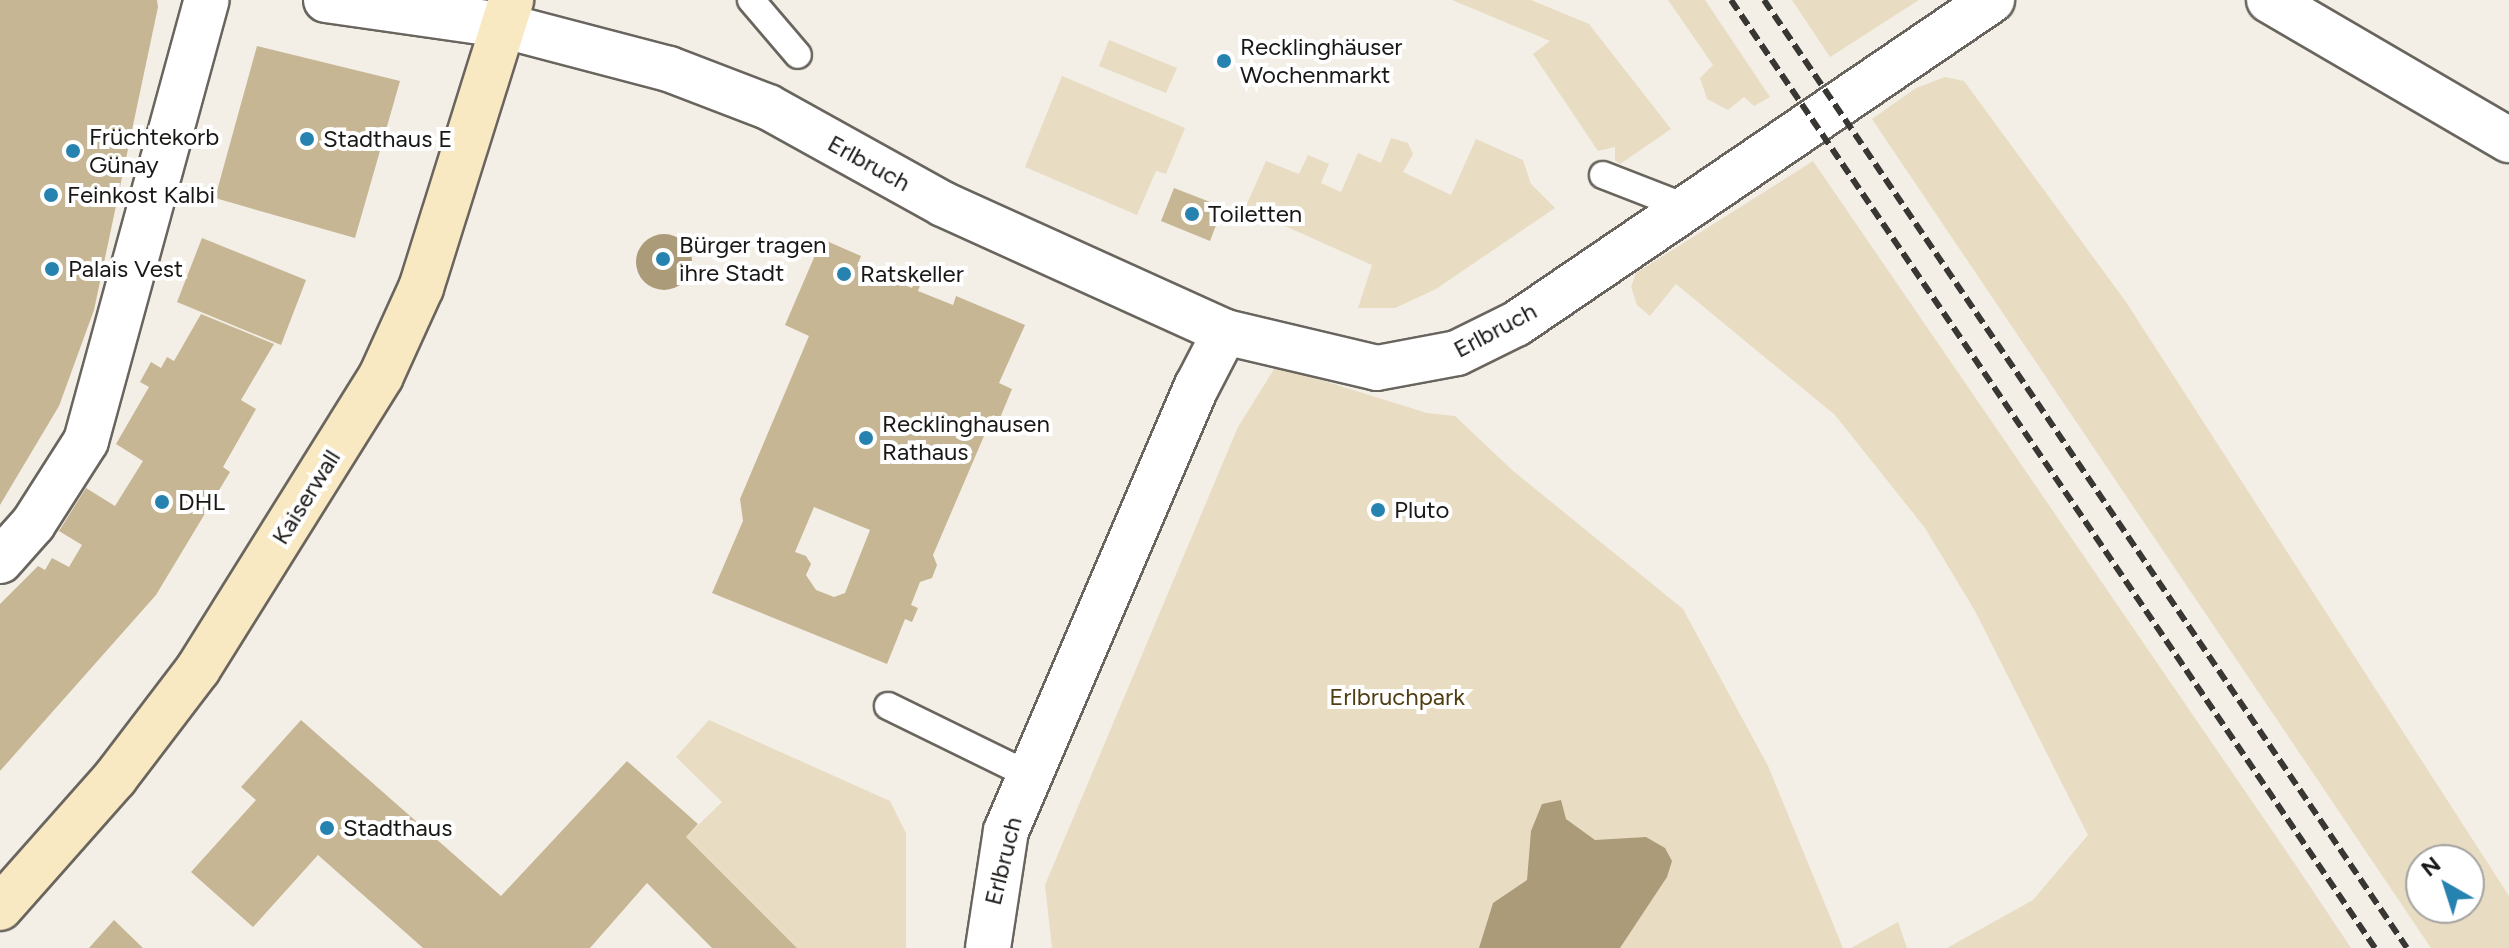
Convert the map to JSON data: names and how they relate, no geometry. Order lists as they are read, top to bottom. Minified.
{"streets":{"main road":["Kaiserwall"],"street":["Erlbruch"]},"crossings":[["Erlbruch","Kaiserwall"]],"parks":["Erlbruchpark"],"places":["Recklinghäuser Wochenmarkt","Stadthaus E","Früchtekorb Günay","Feinkost Kalbi","Toiletten","Bürger tragen ihre Stadt","Palais Vest","Ratskeller","Recklinghausen Rathaus","DHL","Pluto","Stadthaus"],"north":"top left"}
